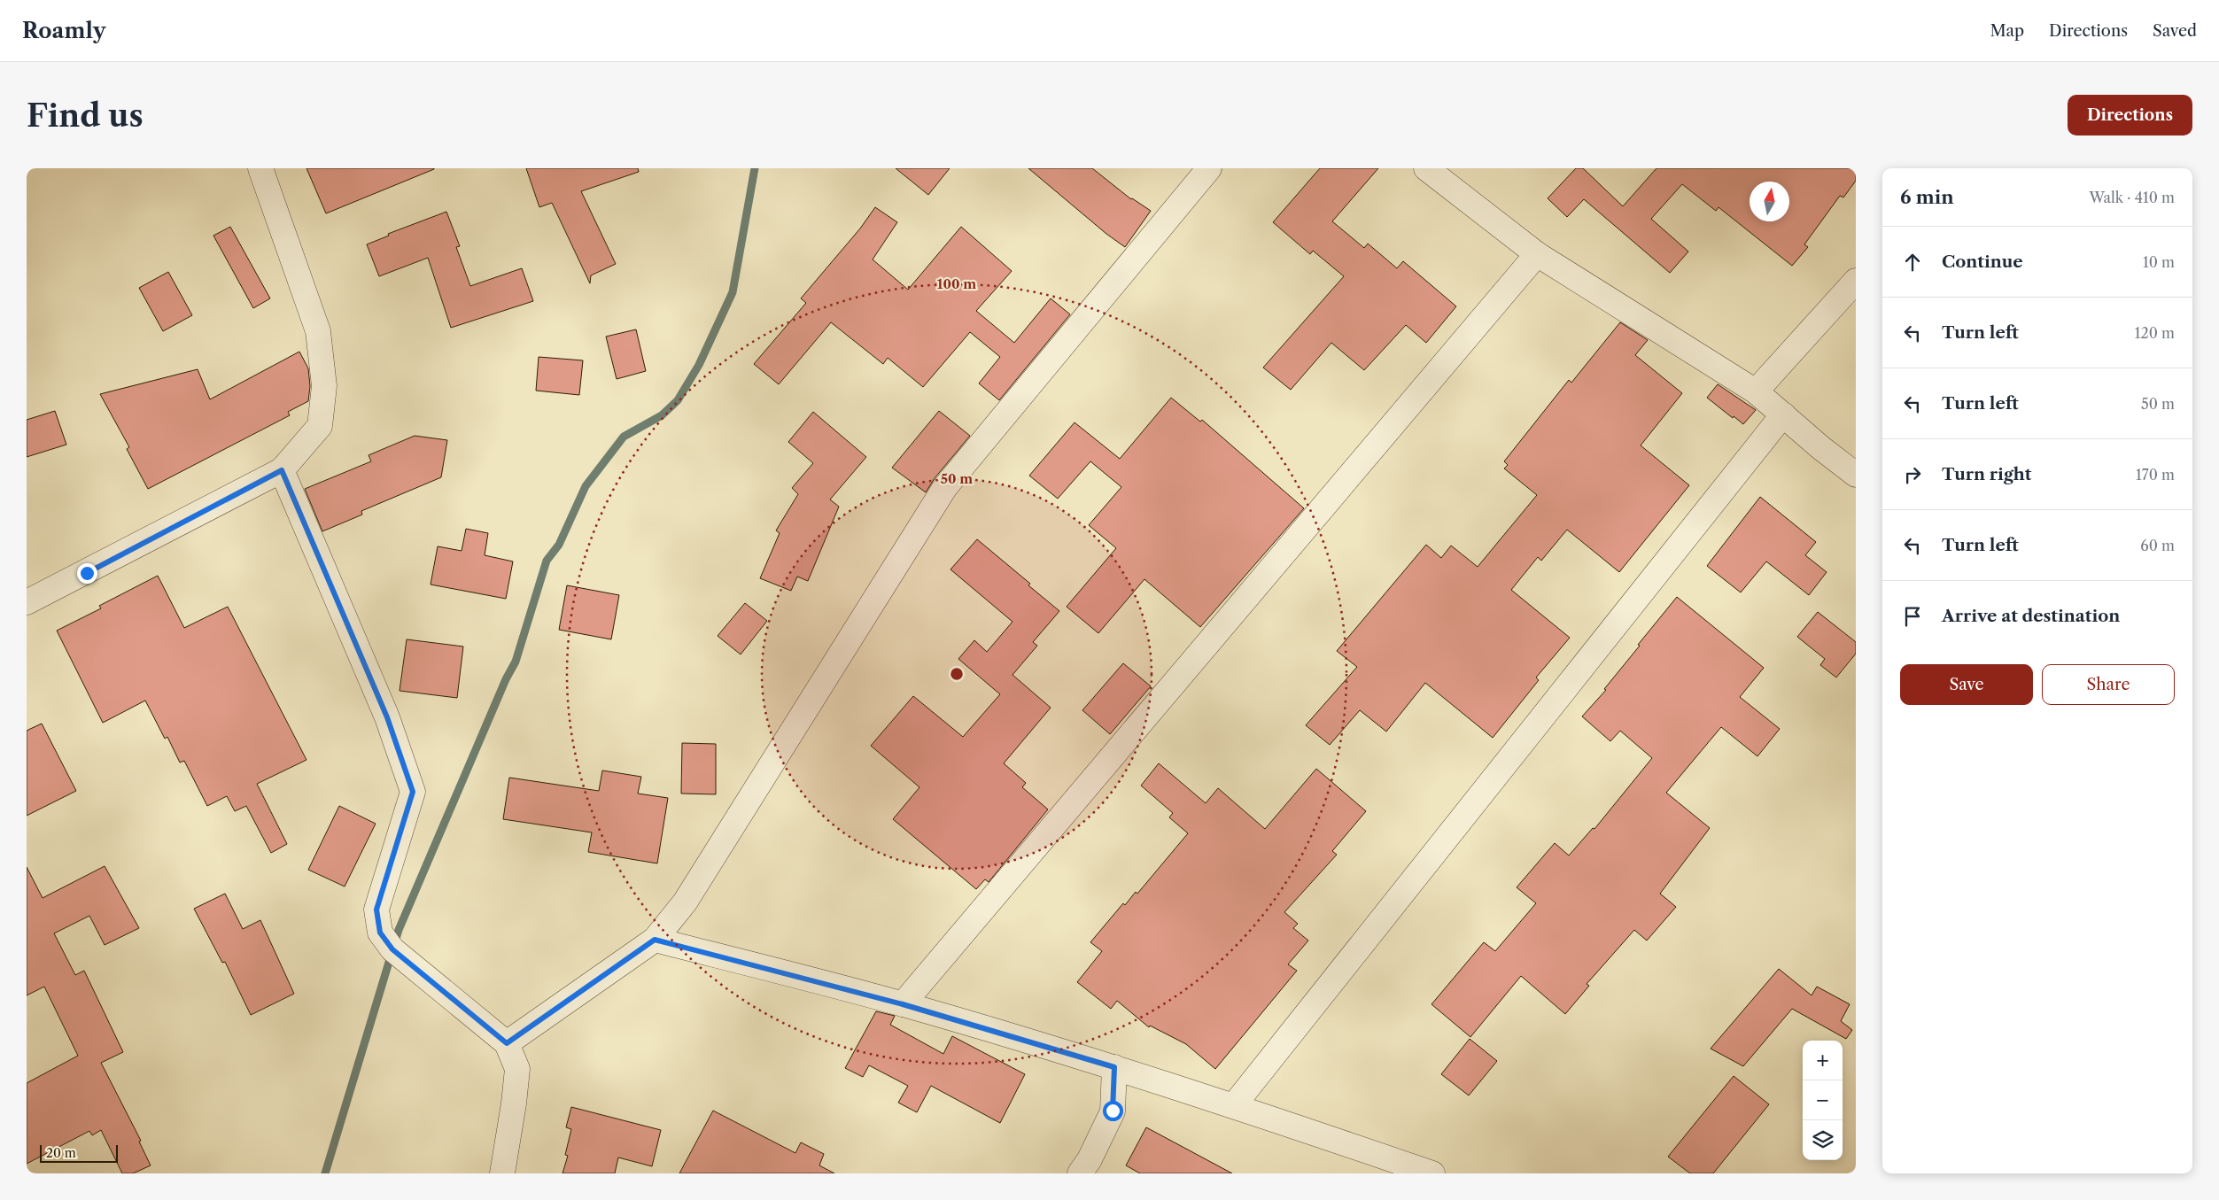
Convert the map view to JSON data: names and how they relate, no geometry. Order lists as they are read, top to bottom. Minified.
{"scale_bar":"20 m","north":"top","page":{"header":"Roamly","nav":["Map","Directions","Saved"],"buttons":["Directions",["Save","Share"]],"title":"Find us","heading":["6 min","Walk · 410 m"],"list":[["Continue","10 m"],["Turn left","120 m"],["Turn left","50 m"],["Turn right","170 m"],["Turn left","60 m"],"Arrive at destination"],"map_buttons":["+","−"],"scale":"20 m"},"rings":["100 m","50 m"]}
